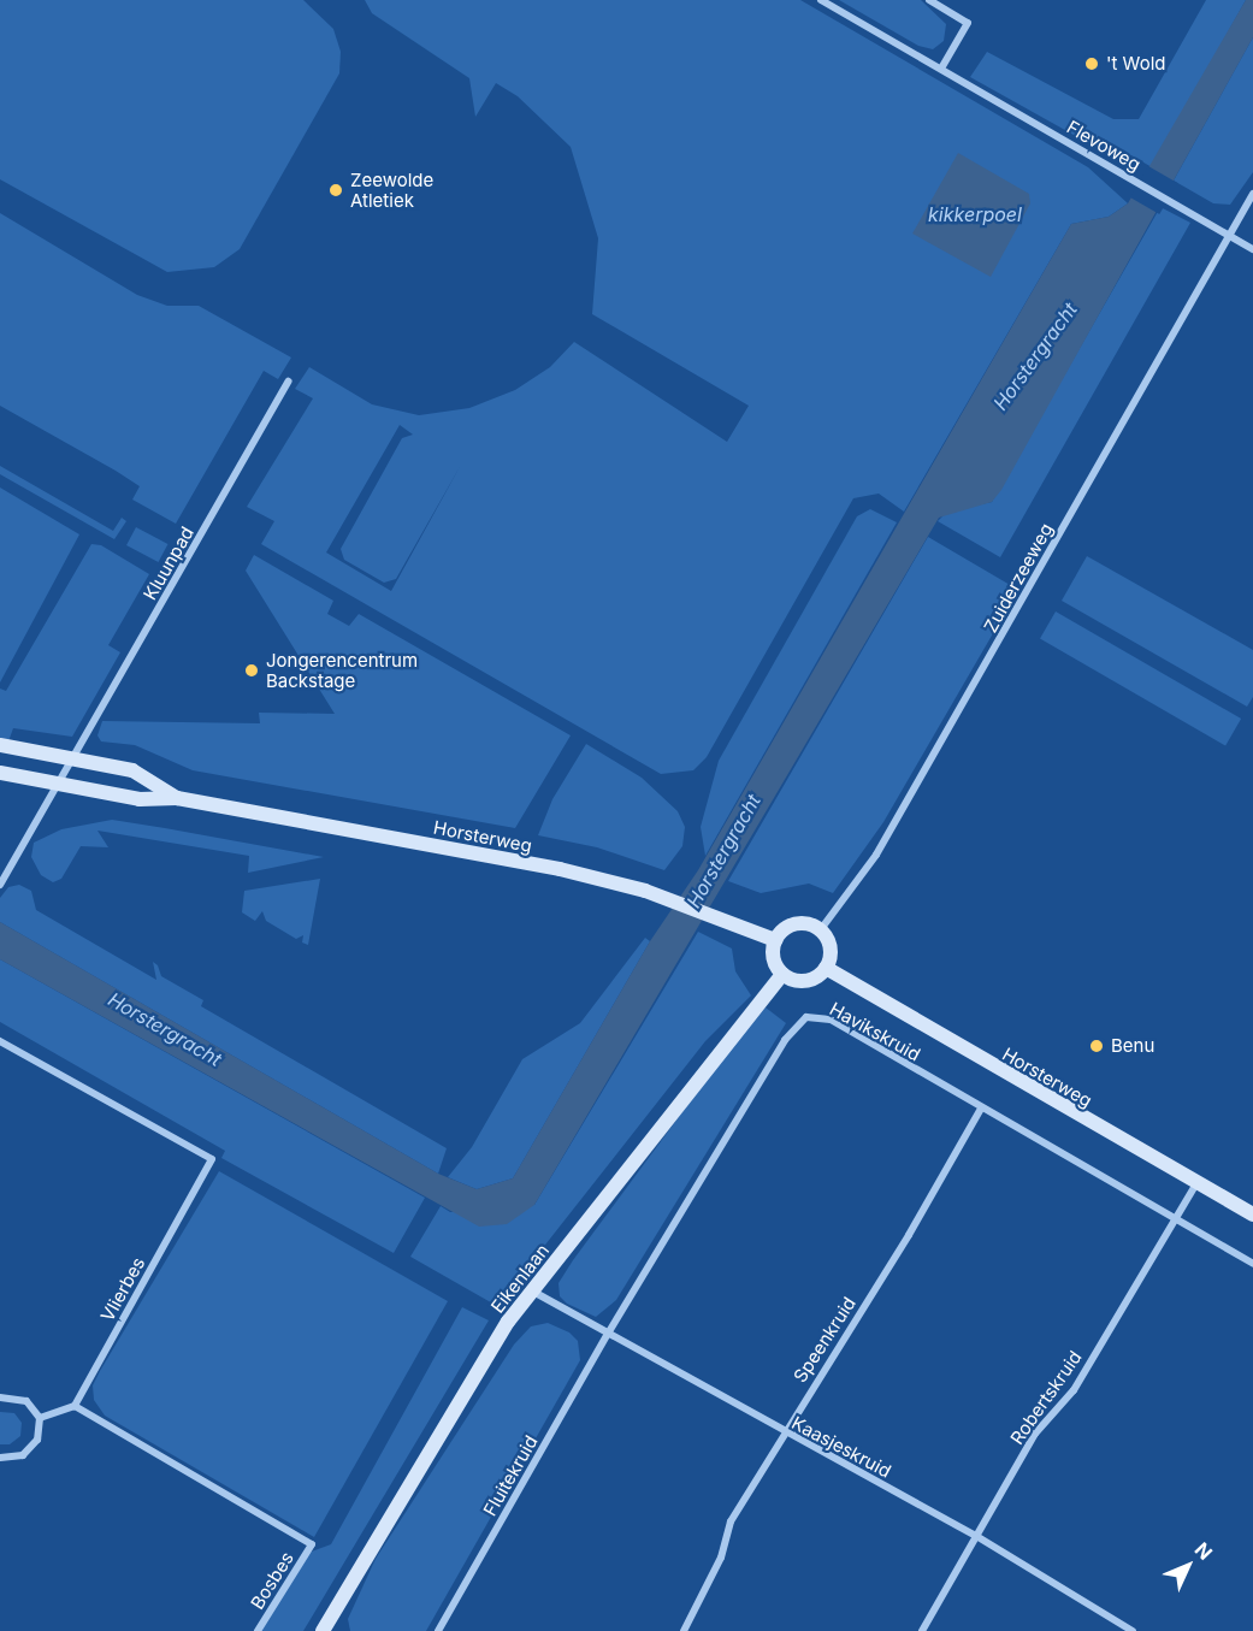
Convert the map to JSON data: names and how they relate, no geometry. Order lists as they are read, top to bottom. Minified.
{"streets":{"street":["Flevoweg","Kluunpad","Zuiderzeeweg","Horsterweg","Havikskruid","Eikenlaan","Vlierbes","Speenkruid","Robertskruid","Kaasjeskruid","Fluitekruid","Bosbes"]},"crossings":[["Flevoweg","Zuiderzeeweg"],["Kluunpad","Horsterweg"],["Zuiderzeeweg","Horsterweg"],["Zuiderzeeweg","Eikenlaan"],["Horsterweg","Eikenlaan"],["Horsterweg","Robertskruid"],["Havikskruid","Speenkruid"],["Havikskruid","Robertskruid"],["Havikskruid","Kaasjeskruid"],["Havikskruid","Fluitekruid"],["Eikenlaan","Kaasjeskruid"],["Vlierbes","Bosbes"],["Speenkruid","Kaasjeskruid"],["Robertskruid","Kaasjeskruid"],["Kaasjeskruid","Fluitekruid"]],"water":["kikkerpoel","Horstergracht"],"places":["'t Wold","Zeewolde Atletiek","Jongerencentrum Backstage","Benu"],"north":"top right"}
